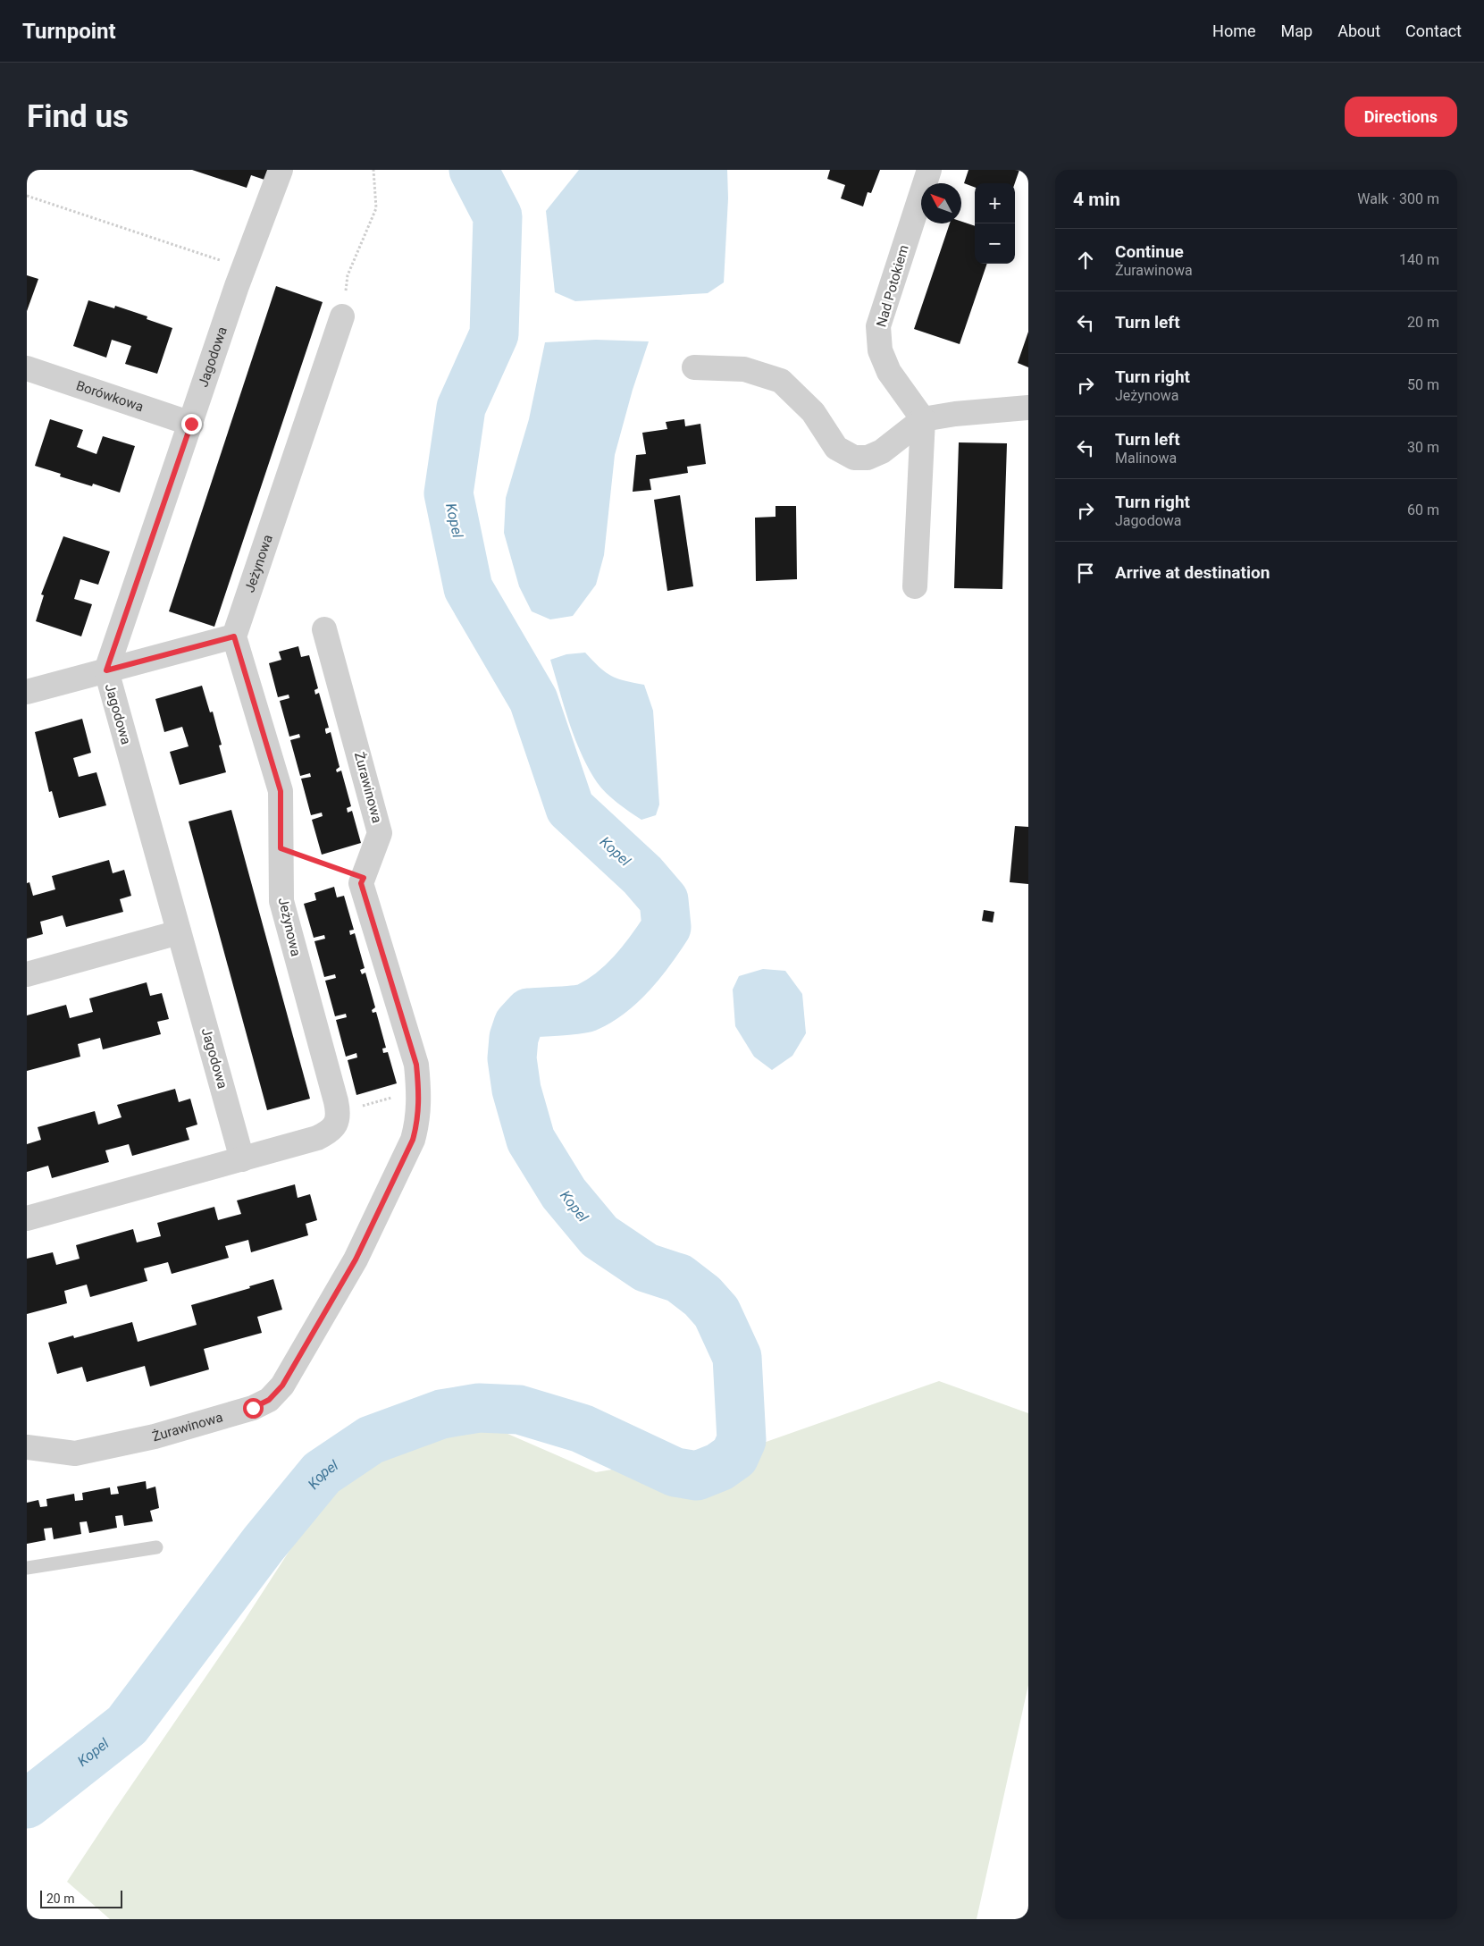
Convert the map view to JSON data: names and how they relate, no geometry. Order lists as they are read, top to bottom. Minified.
{"streets":{"street":["Nad Potokiem","Jagodowa","Borówkowa","Jeżynowa","Żurawinowa"]},"crossings":[["Jagodowa","Borówkowa"]],"water":["Kopel"],"scale_bar":"20 m","north":"top left","page":{"header":"Turnpoint","nav":["Home","Map","About","Contact"],"buttons":"Directions","title":"Find us","heading":["4 min","Walk · 300 m"],"map_buttons":["+","−"],"list":[["Continue","Żurawinowa","140 m"],["Turn left","20 m"],["Turn right","Jeżynowa","50 m"],["Turn left","Malinowa","30 m"],["Turn right","Jagodowa","60 m"],"Arrive at destination"],"scale":"20 m"}}
